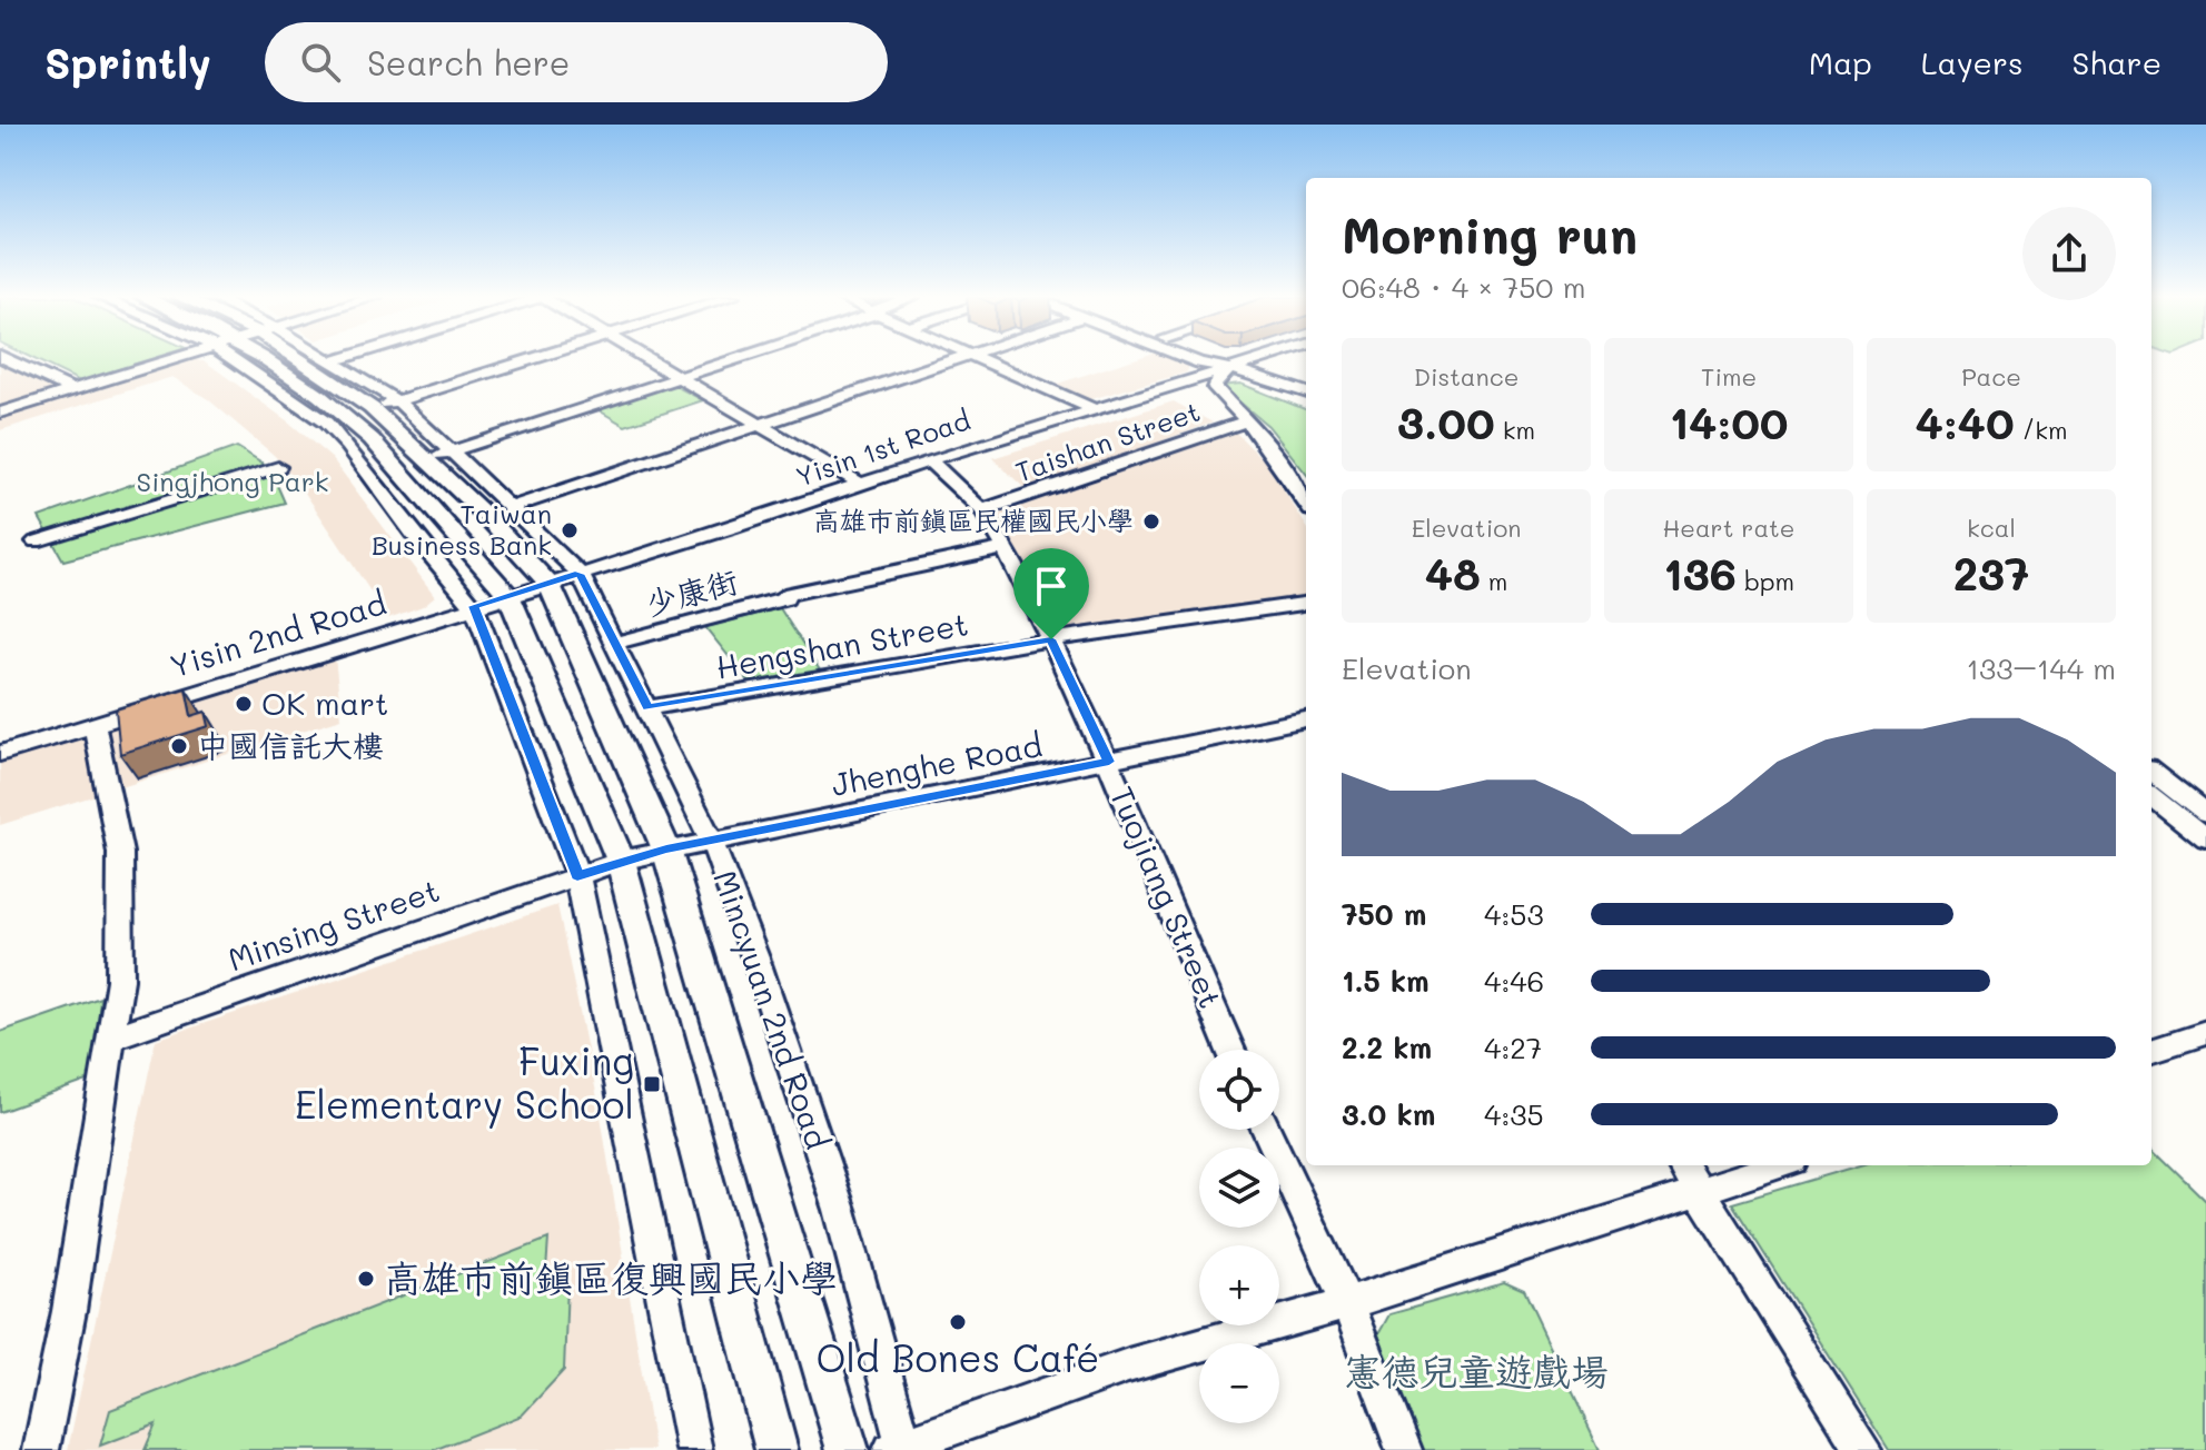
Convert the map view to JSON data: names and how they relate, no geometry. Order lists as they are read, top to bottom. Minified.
{"streets":{"main road":["Mincyuan 2nd Road"],"street":["Taishan Street","Yisin 1st Road","少康街","Yisin 2nd Road","Hengshan Street","Jhenghe Road","Tuojiang Street","Minsing Street"]},"crossings":[["Taishan Street","Tuojiang Street"],["Yisin 1st Road","Yisin 2nd Road"],["Yisin 1st Road","Tuojiang Street"],["Yisin 1st Road","Mincyuan 2nd Road"],["少康街","Tuojiang Street"],["少康街","Mincyuan 2nd Road"],["Hengshan Street","Tuojiang Street"],["Hengshan Street","Mincyuan 2nd Road"],["Jhenghe Road","Tuojiang Street"],["Jhenghe Road","Minsing Street"],["Jhenghe Road","Mincyuan 2nd Road"]],"parks":["Singjhong Park","憲德兒童遊戲場"],"places":{"other":["高雄市前鎮區民權國民小學","Taiwan Business Bank","OK mart","中國信託大樓","高雄市前鎮區復興國民小學","Old Bones Café"],"transit":["Fuxing Elementary School"]},"page":{"header":"Sprintly","search":"Search here","nav":["Map","Layers","Share"],"heading":["Morning run","06:48 · 4 × 750 m"],"stats":[["Distance","3.00 km"],["Time","14:00"],["Pace","4:40 /km"],["Elevation","48 m"],["Heart rate","136 bpm"],["kcal","237"]],"chart":["Elevation","133–144 m"],"list":[{"name":"750 m","note":"4:53"},{"name":"1.5 km","note":"4:46"},{"name":"2.2 km","note":"4:27"},{"name":"3.0 km","note":"4:35"}],"map_buttons":["+","−"]}}
